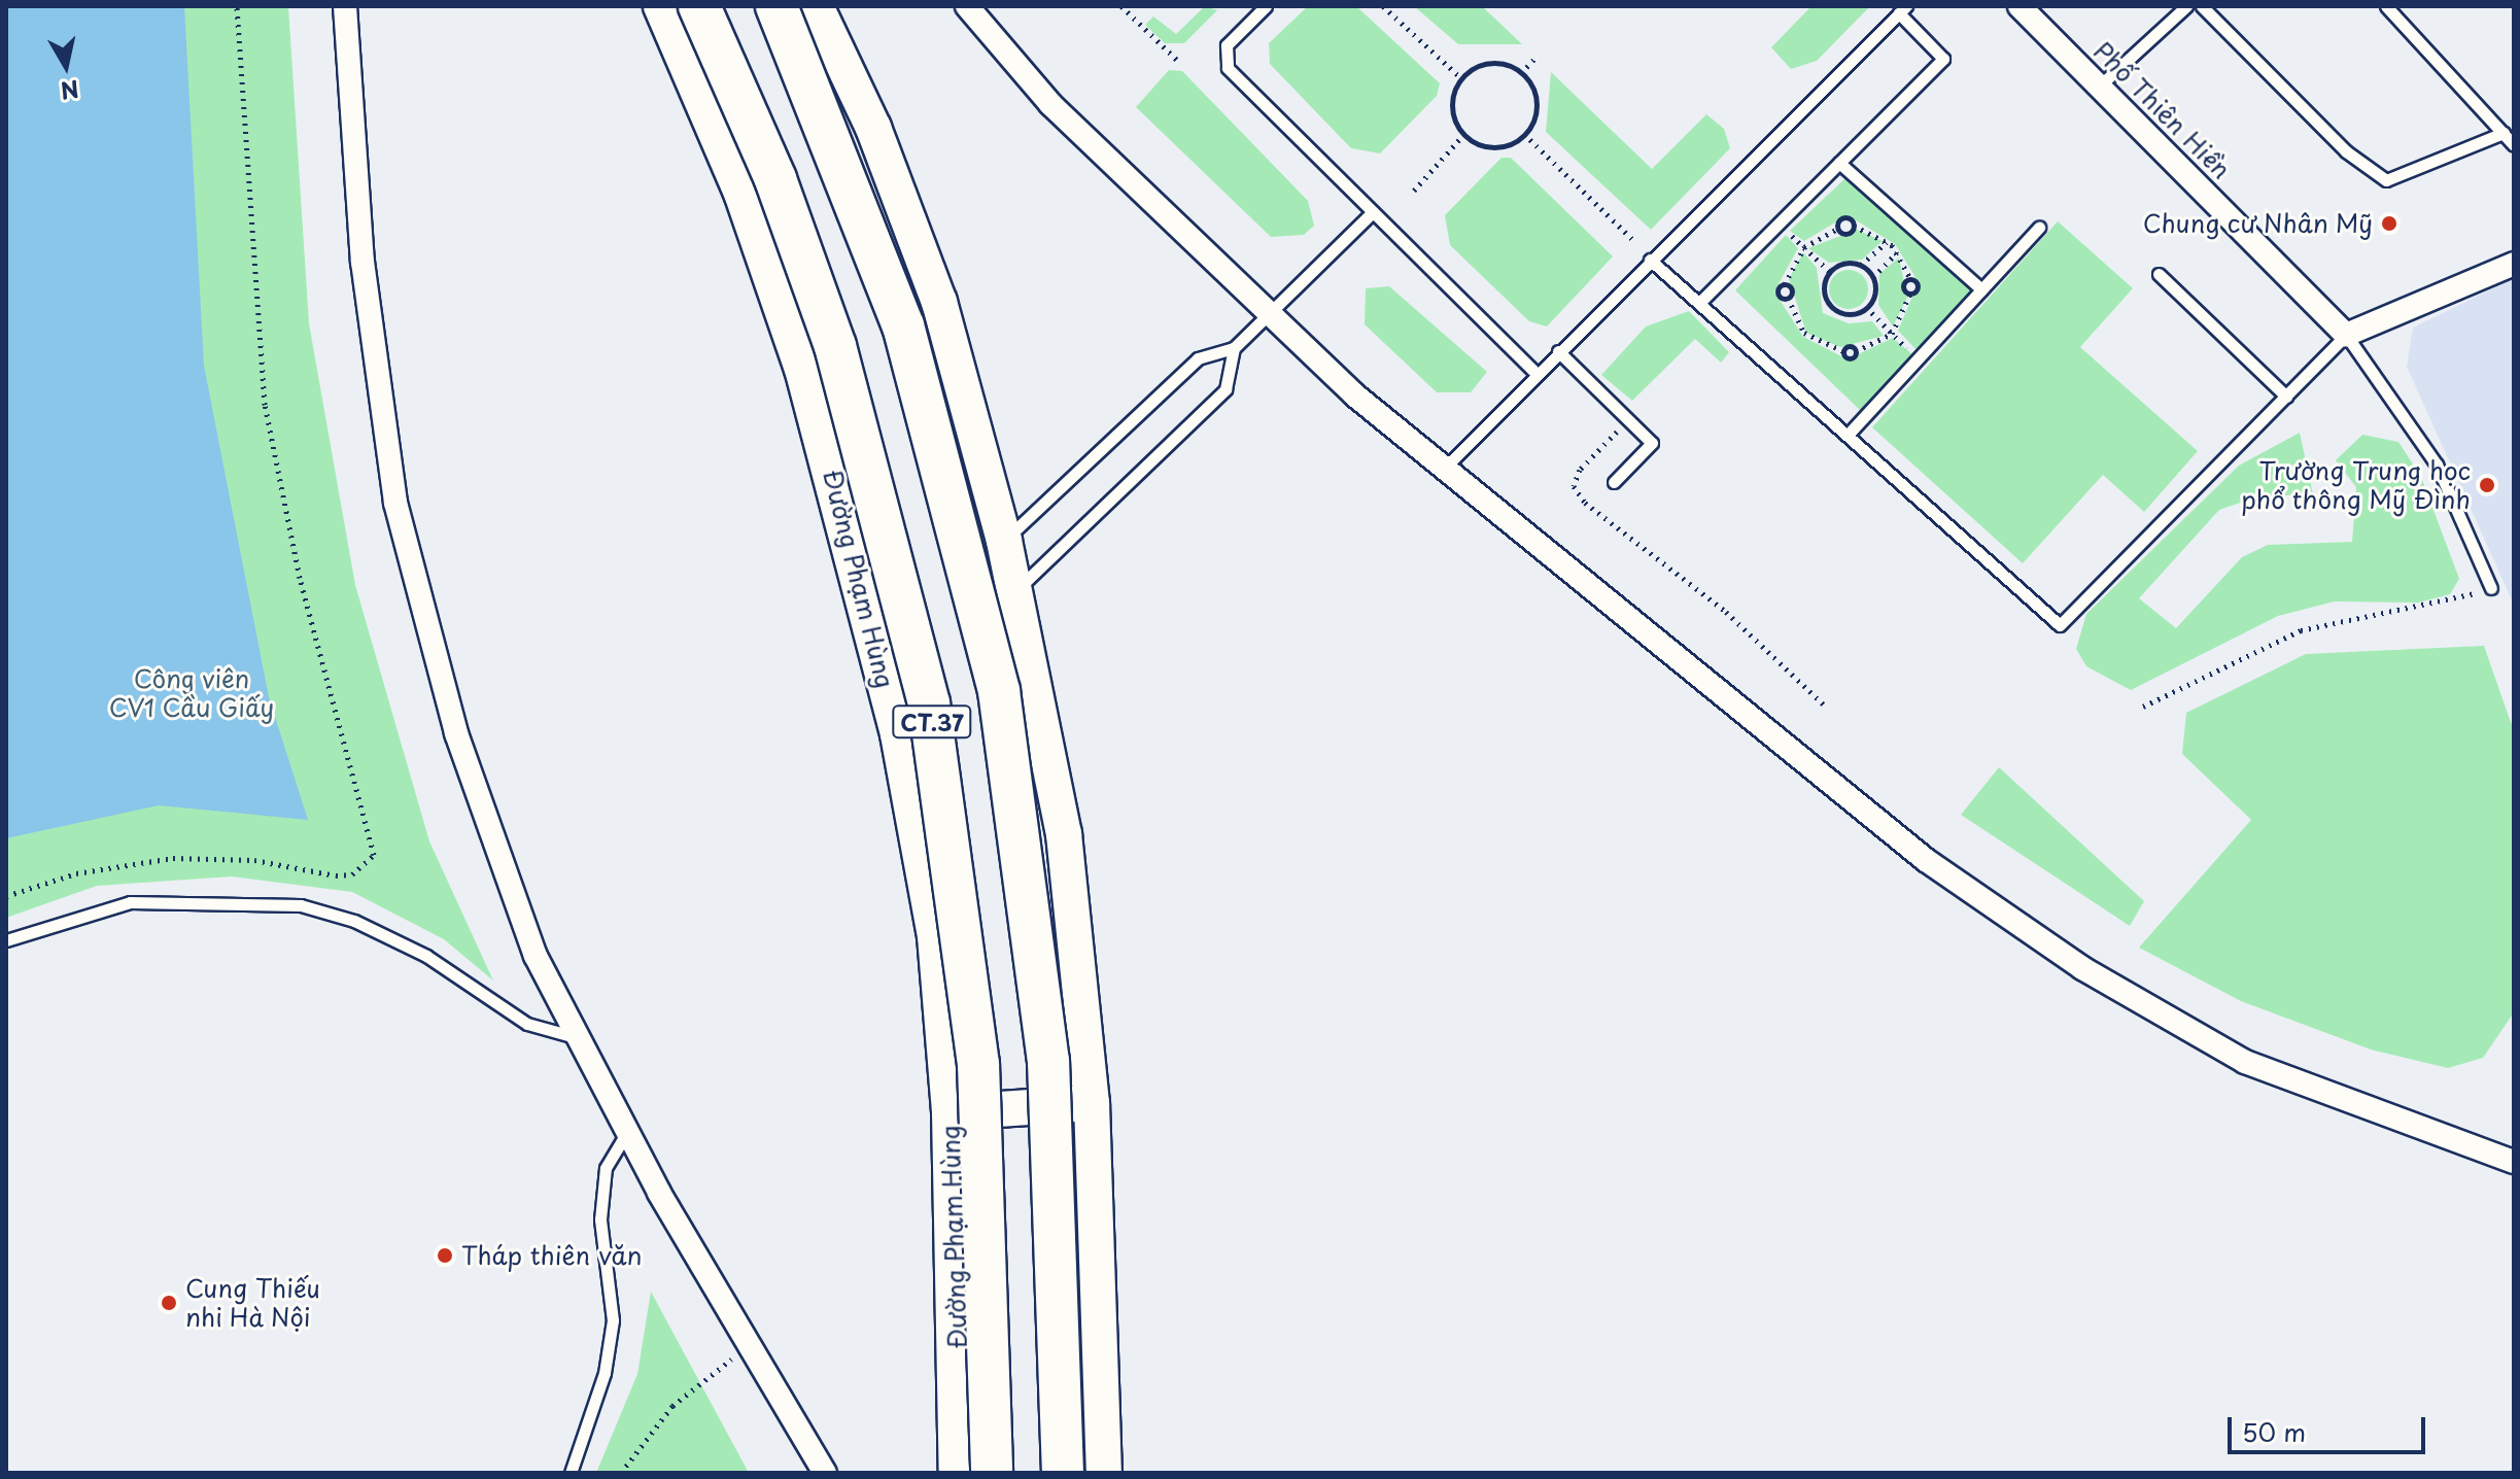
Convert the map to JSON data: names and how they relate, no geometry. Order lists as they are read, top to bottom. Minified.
{"streets":{"highway":["CT.37"],"main road":["Đường Phạm Hùng"],"street":["Phố Thiên Hiền"]},"parks":["Công viên CV1 Cầu Giấy"],"places":["Chung cư Nhân Mỹ","Trường Trung học phổ thông Mỹ Đình","Tháp thiên văn","Cung Thiếu nhi Hà Nội"],"scale_bar":"50 m","north":"bottom"}
